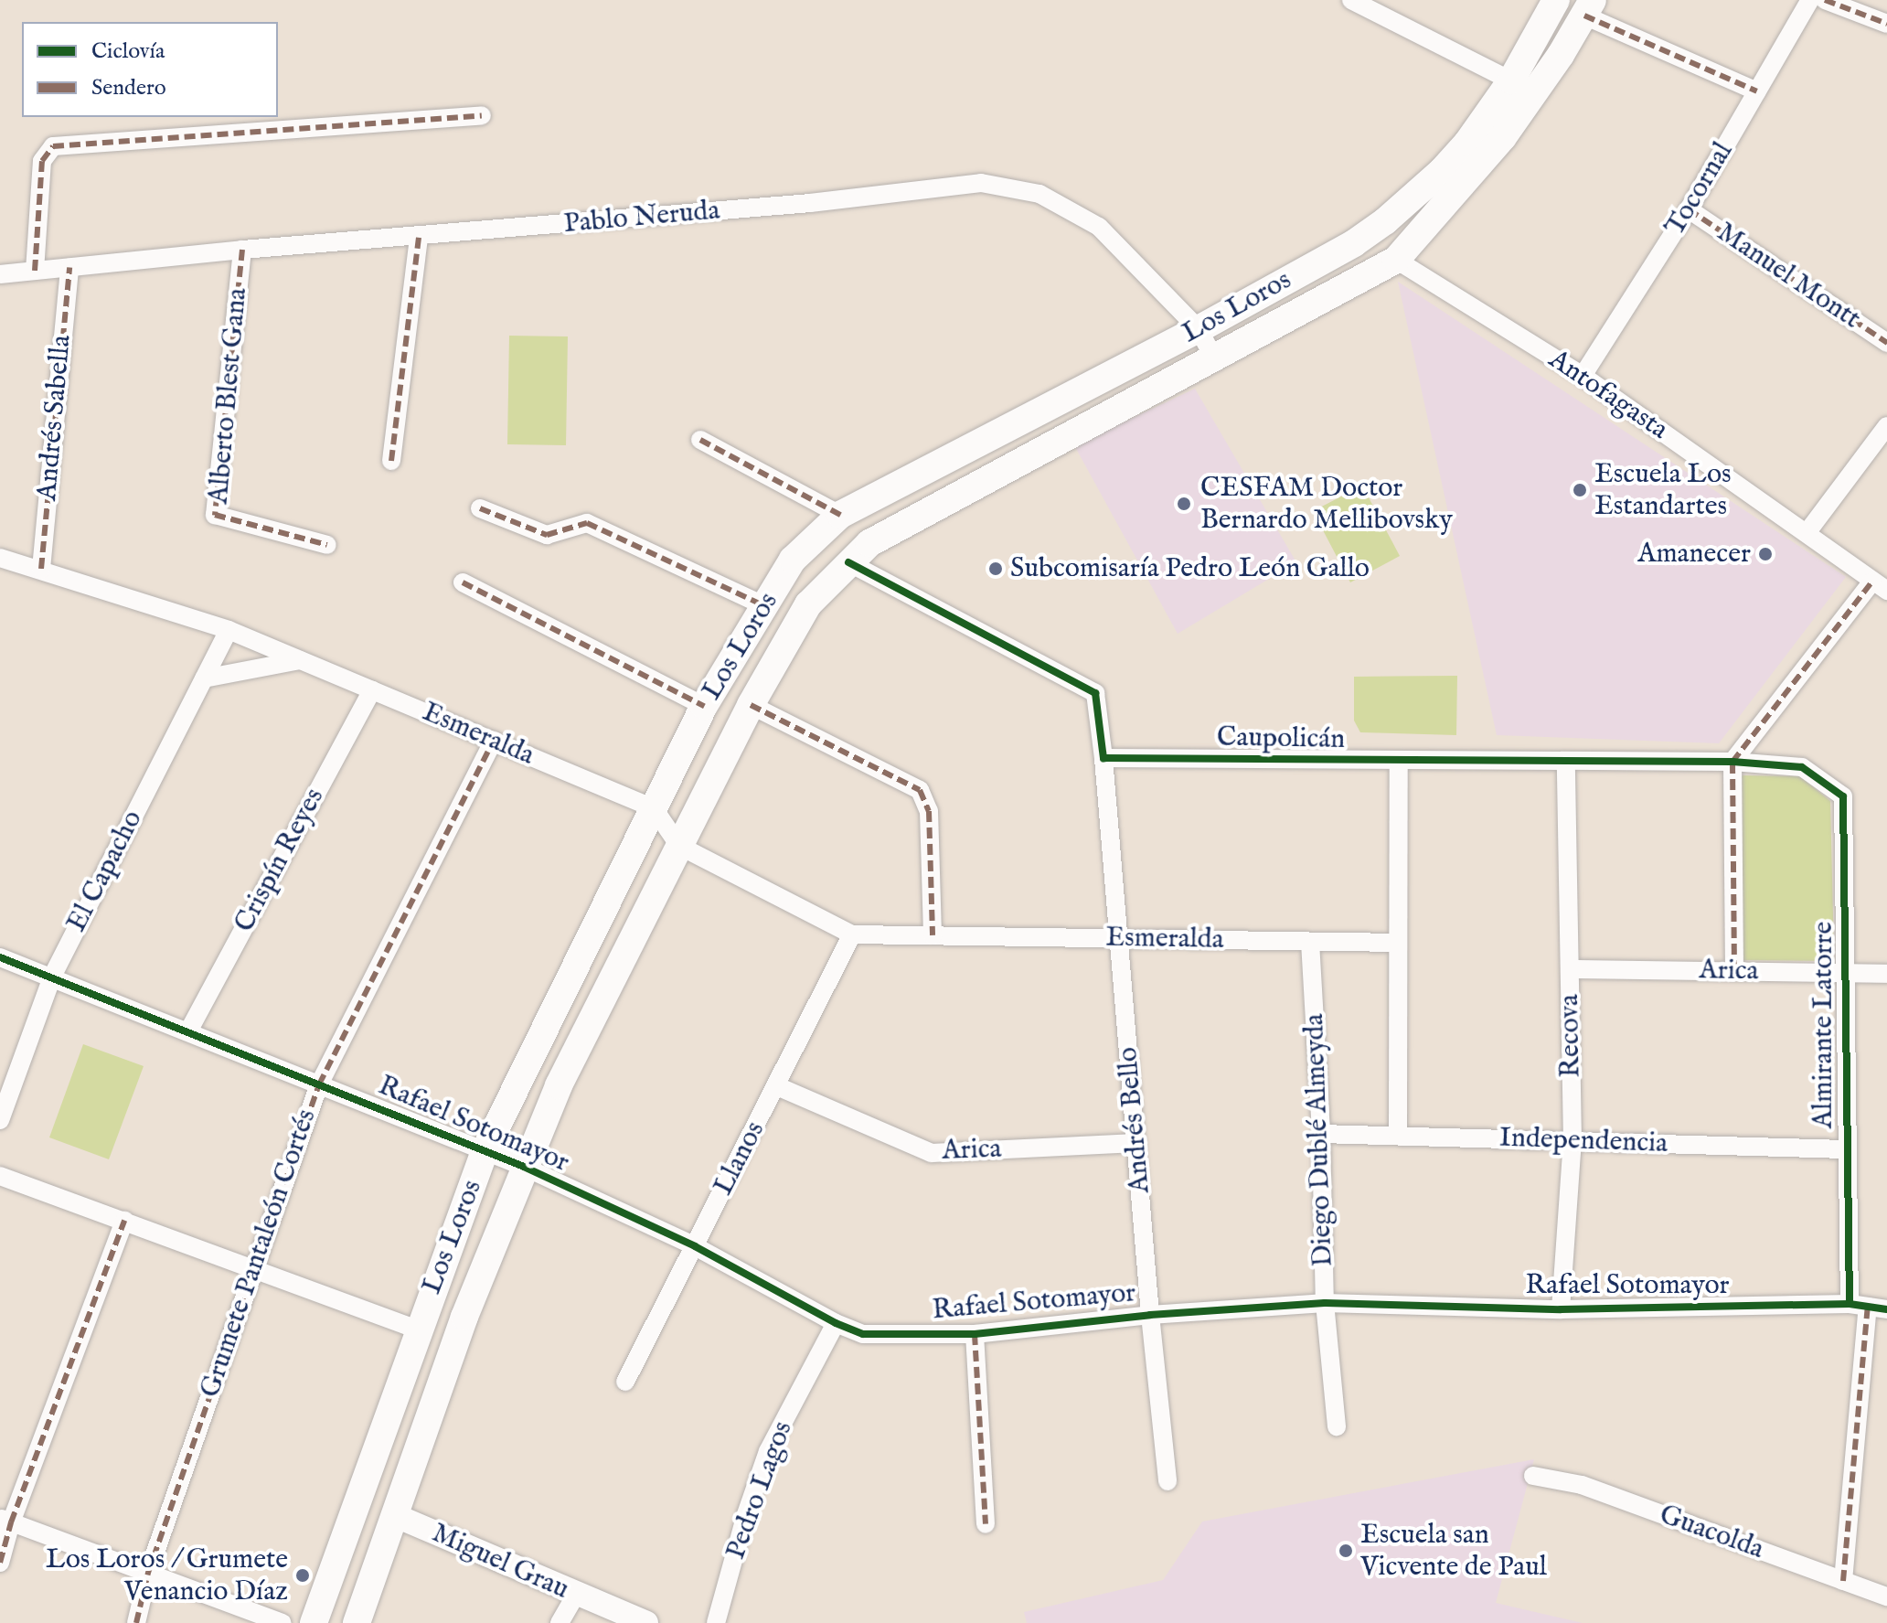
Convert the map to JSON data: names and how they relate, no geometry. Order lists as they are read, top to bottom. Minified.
{"streets":{"main road":["Los Loros"],"street":["Tocornal","Pablo Neruda","Manuel Montt","Antofagasta","Alberto Blest Gana","Andrés Sabella","Esmeralda","Caupolicán","Crispín Reyes","El Capacho","Arica","Almirante Latorre","Recova","Andrés Bello","Rafael Sotomayor","Diego Dublé Almeyda","Independencia","Llanos","Grumete Pantaleón Cortés","Pedro Lagos","Guacolda","Miguel Grau"]},"crossings":[["Tocornal","Manuel Montt"],["Tocornal","Los Loros"],["Tocornal","Antofagasta"],["Pablo Neruda","Los Loros"],["Pablo Neruda","Alberto Blest Gana"],["Pablo Neruda","Andrés Sabella"],["Los Loros","Antofagasta"],["Los Loros","Esmeralda"],["Los Loros","Rafael Sotomayor"],["Los Loros","Miguel Grau"],["Andrés Sabella","Esmeralda"],["Esmeralda","Crispín Reyes"],["Esmeralda","El Capacho"],["Esmeralda","Andrés Bello"],["Esmeralda","Diego Dublé Almeyda"],["Esmeralda","Llanos"],["Esmeralda","Grumete Pantaleón Cortés"],["Caupolicán","Almirante Latorre"],["Caupolicán","Recova"],["Caupolicán","Andrés Bello"],["Crispín Reyes","Rafael Sotomayor"],["El Capacho","Rafael Sotomayor"],["Arica","Almirante Latorre"],["Arica","Recova"],["Arica","Andrés Bello"],["Arica","Llanos"],["Almirante Latorre","Rafael Sotomayor"],["Almirante Latorre","Independencia"],["Almirante Latorre","Guacolda"],["Recova","Rafael Sotomayor"],["Recova","Independencia"],["Andrés Bello","Rafael Sotomayor"],["Rafael Sotomayor","Diego Dublé Almeyda"],["Rafael Sotomayor","Llanos"],["Rafael Sotomayor","Grumete Pantaleón Cortés"],["Rafael Sotomayor","Pedro Lagos"],["Diego Dublé Almeyda","Independencia"]],"places":["Escuela Los Estandartes","CESFAM Doctor Bernardo Mellibovsky","Amanecer","Subcomisaría Pedro León Gallo","Escuela san Vicvente de Paul","Los Loros / Grumete Venancio Díaz"],"legend":["Ciclovía","Sendero"]}
